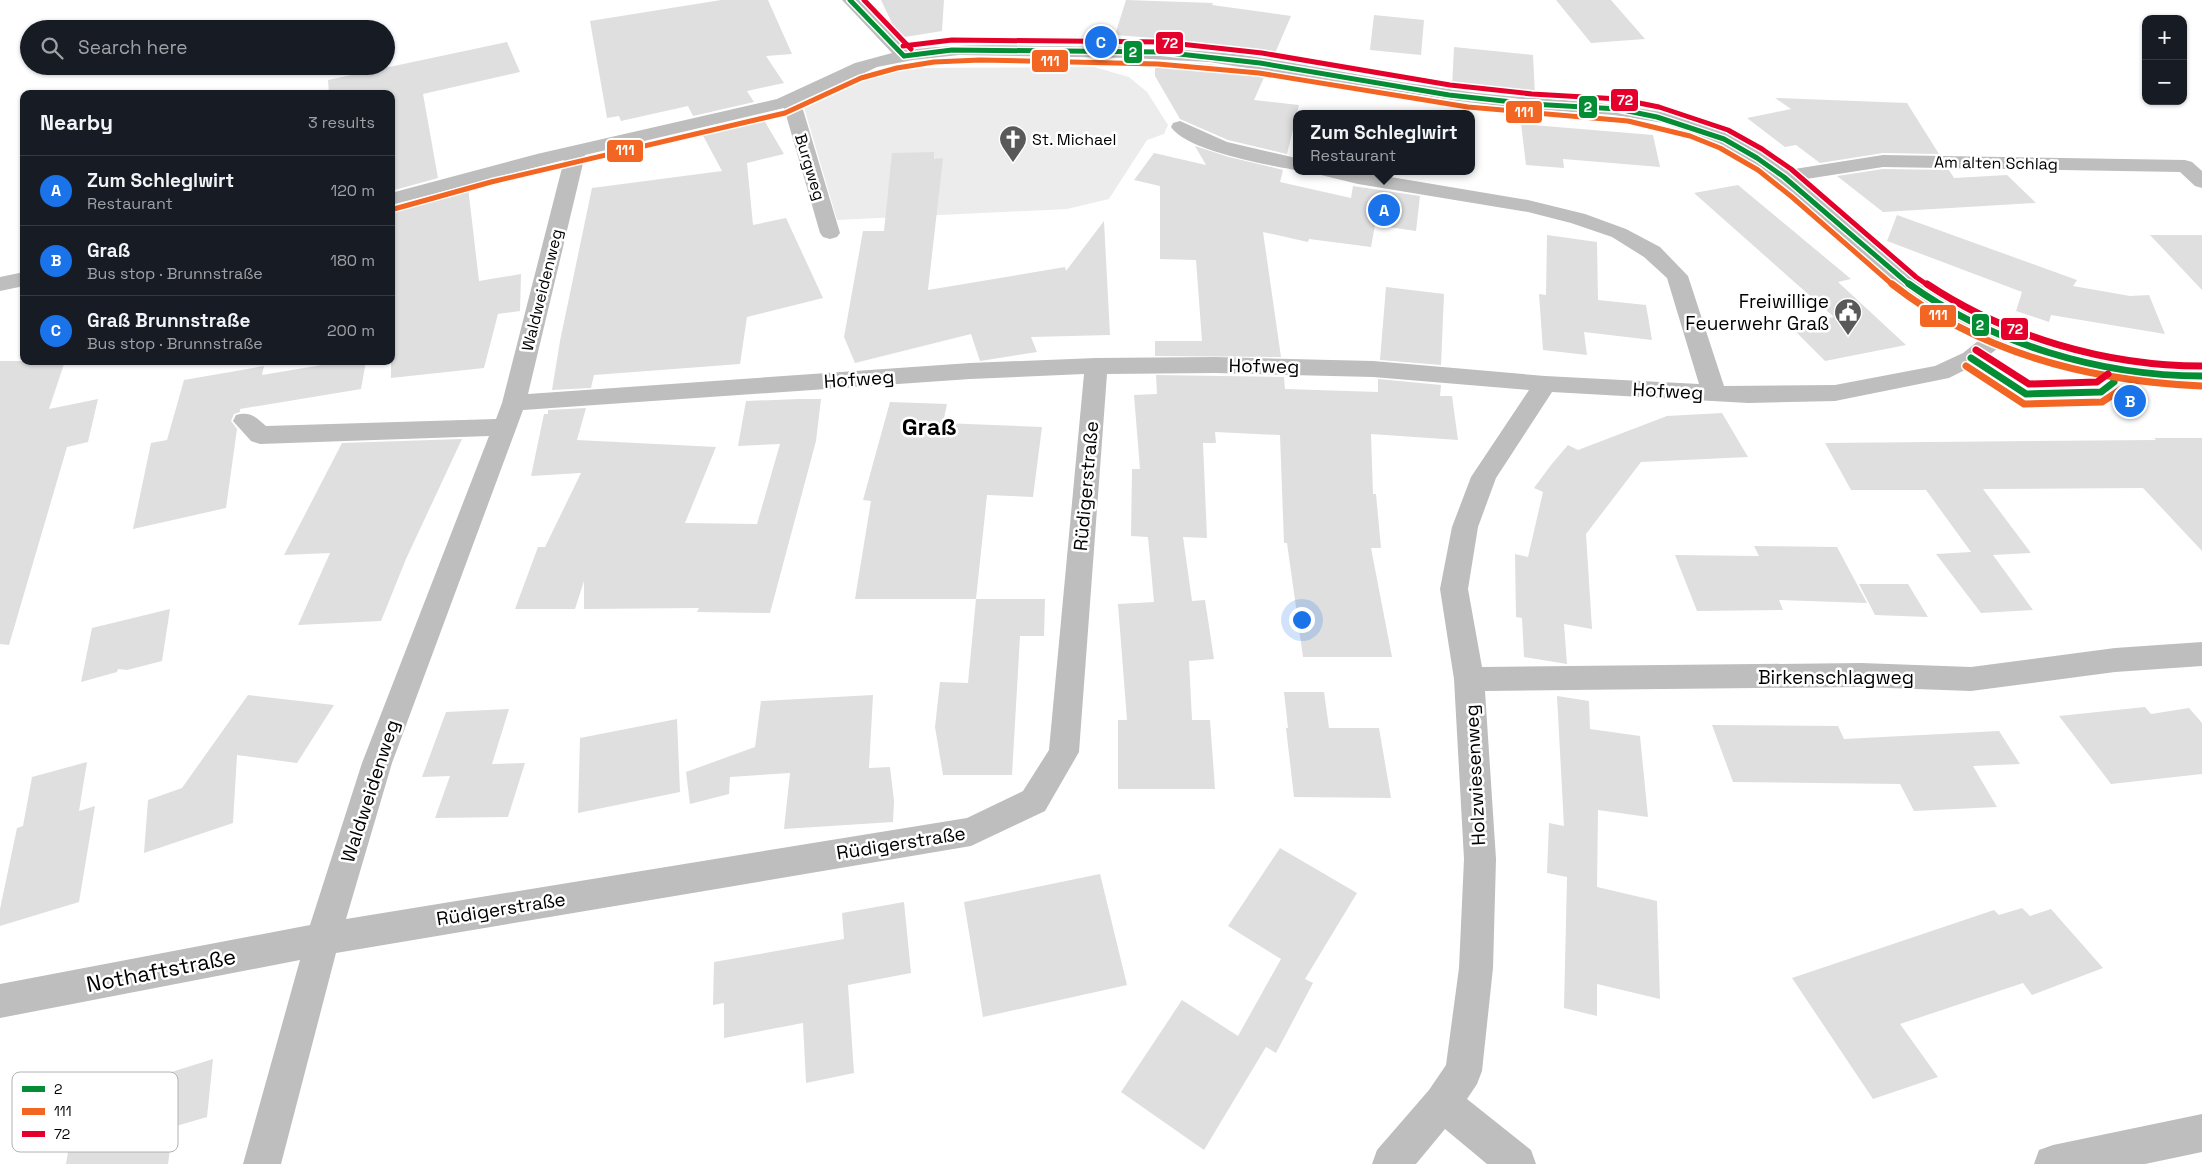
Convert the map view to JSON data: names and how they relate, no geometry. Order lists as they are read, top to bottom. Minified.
{"streets":{"street":["Am alten Schlag","Burgweg","Waldweidenweg","Hofweg","Rüdigerstraße","Birkenschlagweg","Holzwiesenweg","Nothaftstraße"]},"crossings":[["Waldweidenweg","Hofweg"],["Waldweidenweg","Rüdigerstraße"],["Waldweidenweg","Nothaftstraße"],["Hofweg","Rüdigerstraße"],["Hofweg","Holzwiesenweg"],["Rüdigerstraße","Nothaftstraße"],["Birkenschlagweg","Holzwiesenweg"]],"districts":["Graß"],"places":{"church":["St. Michael"],"public building":["Freiwillige Feuerwehr Graß"]},"lines":["transit line 2","transit line 72","transit line 111"],"legend":["2","111","72"],"page":{"map_buttons":["+","−"],"search":"Search here","pins":["C","A","B"],"heading":["Nearby","3 results"],"popup":["Zum Schleglwirt","Restaurant"],"list":[{"mark":"A","name":"Zum Schleglwirt","note":"Restaurant","value":"120 m"},{"mark":"B","name":"Graß","note":"Bus stop · Brunnstraße","value":"180 m"},{"mark":"C","name":"Graß Brunnstraße","note":"Bus stop · Brunnstraße","value":"200 m"}]}}
